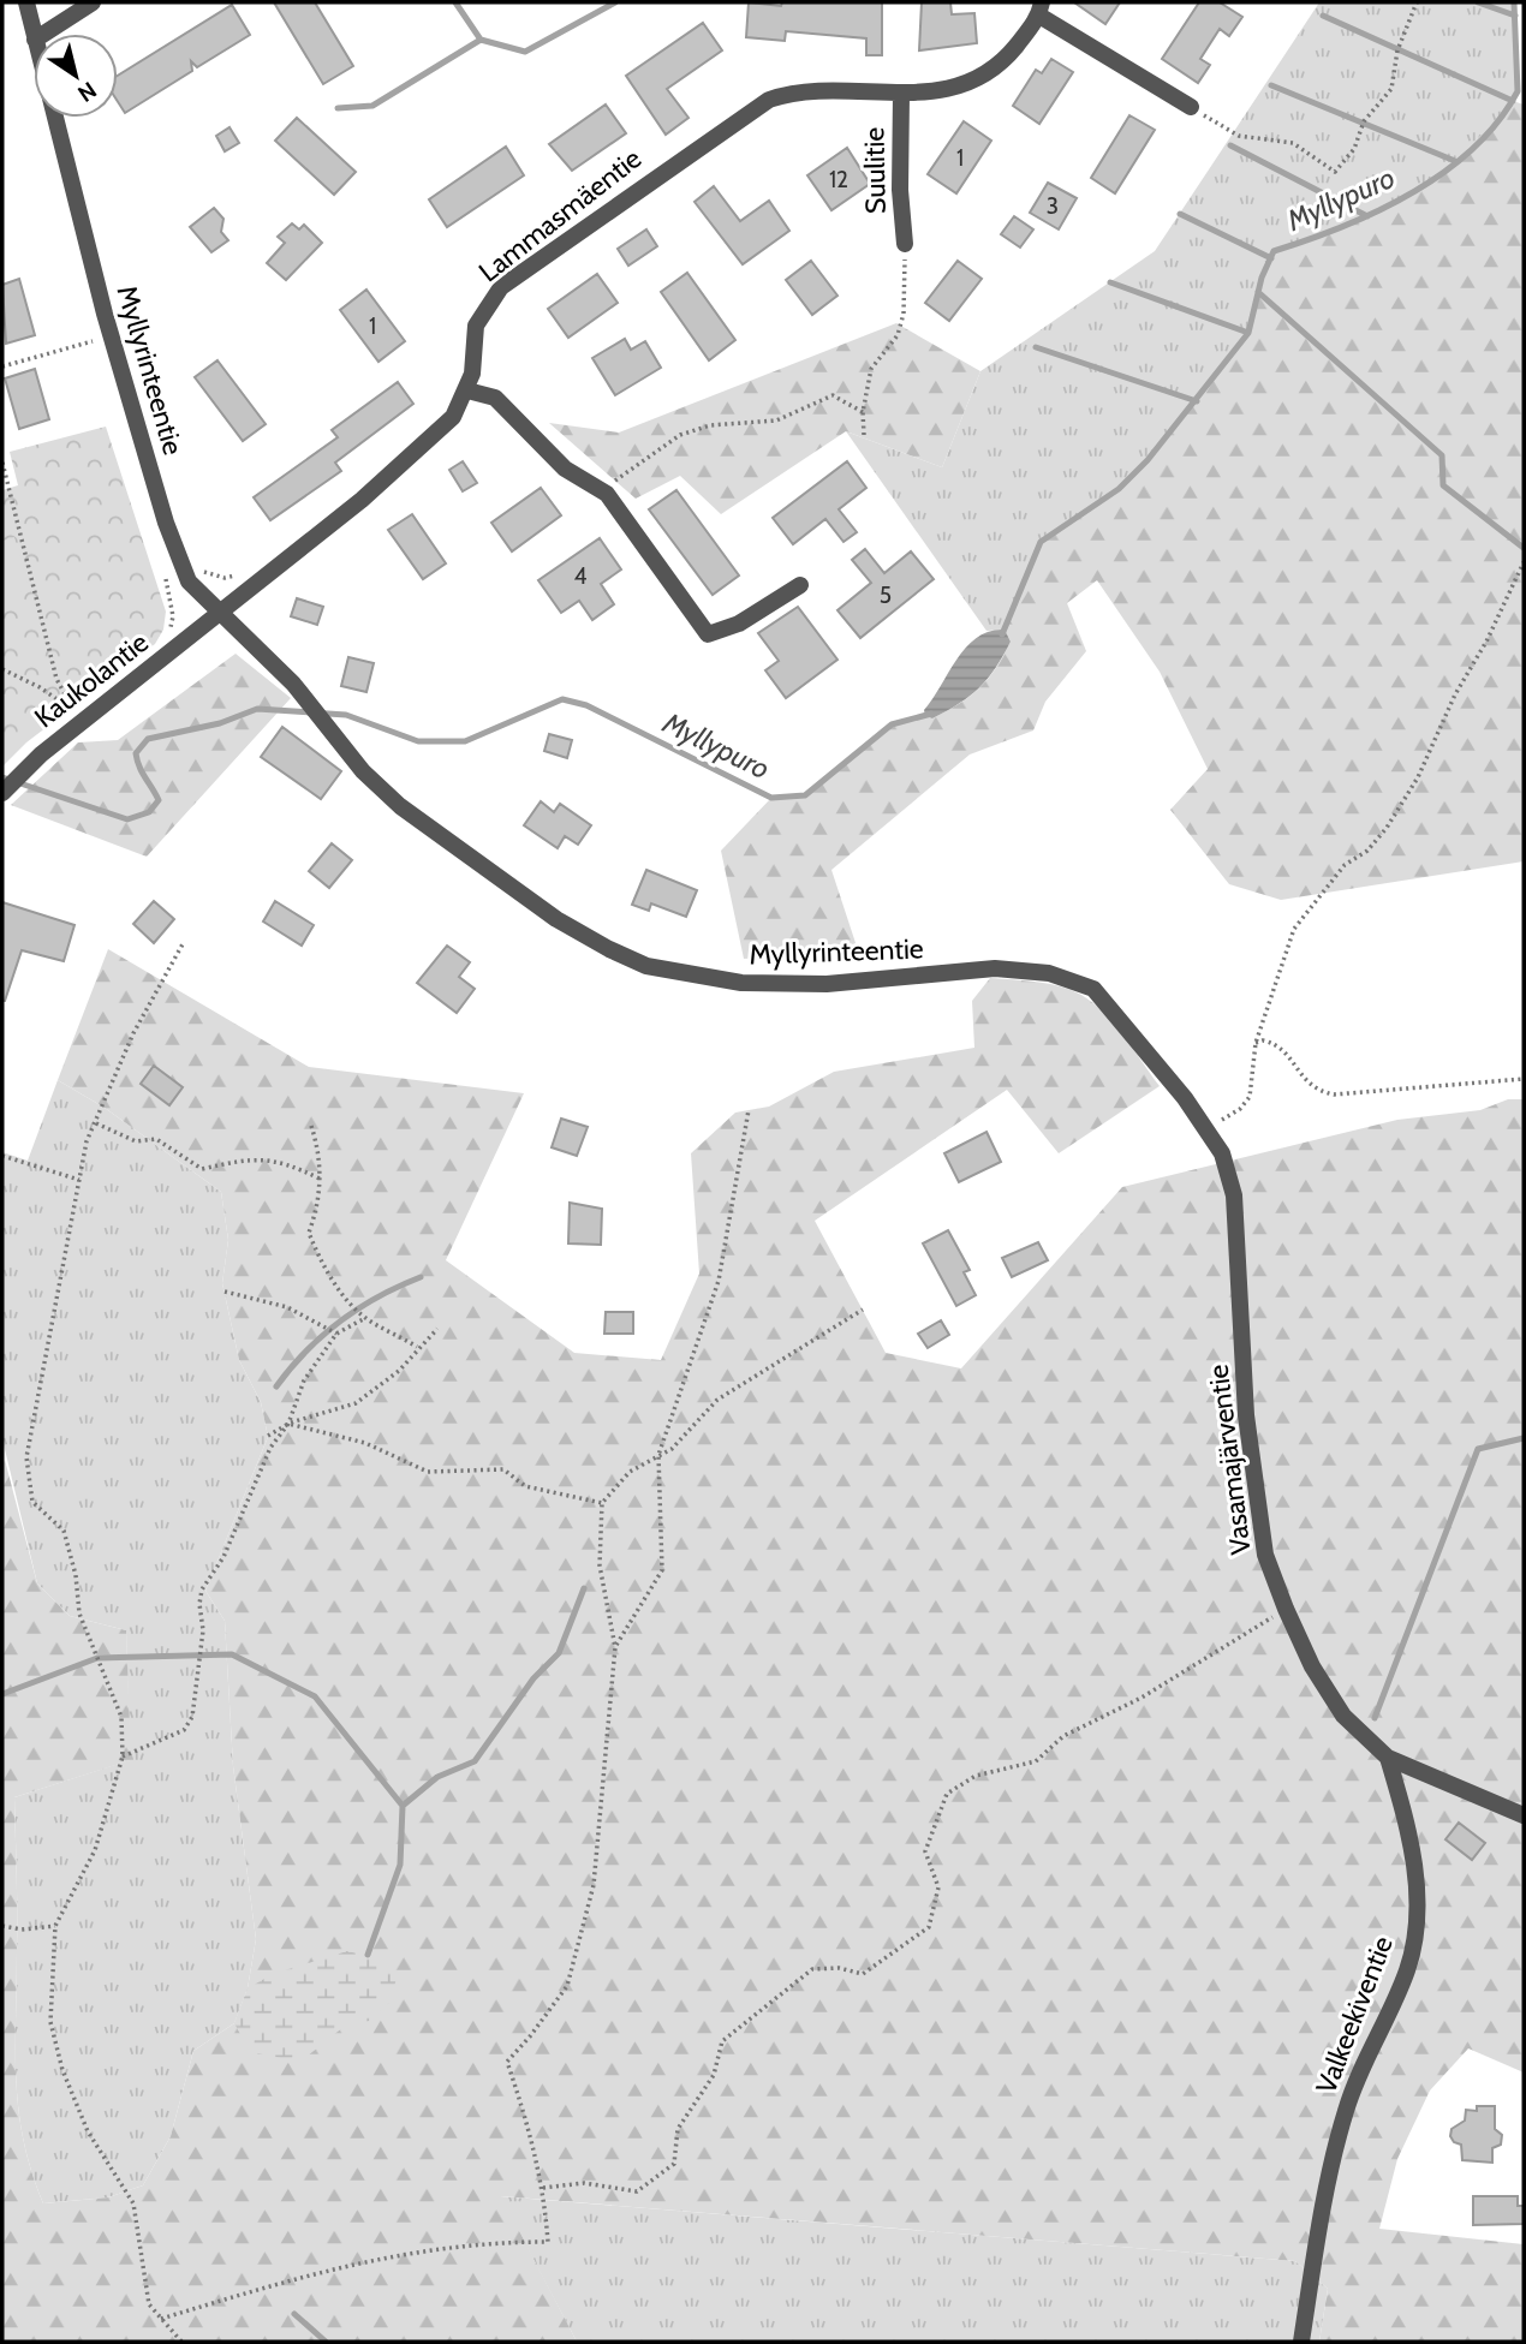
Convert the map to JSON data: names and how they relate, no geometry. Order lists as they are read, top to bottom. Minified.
{"streets":{"street":["Suulitie","Lammasmäentie","Myllyrinteentie","Kaukolantie","Vasamajärventie","Valkeekiventie"]},"crossings":[["Suulitie","Lammasmäentie"],["Lammasmäentie","Myllyrinteentie"],["Lammasmäentie","Kaukolantie"],["Myllyrinteentie","Kaukolantie"],["Myllyrinteentie","Vasamajärventie"],["Vasamajärventie","Valkeekiventie"]],"water":["Myllypuro"],"house_numbers":["1","12","3","1","4","5"],"north":"bottom right"}
